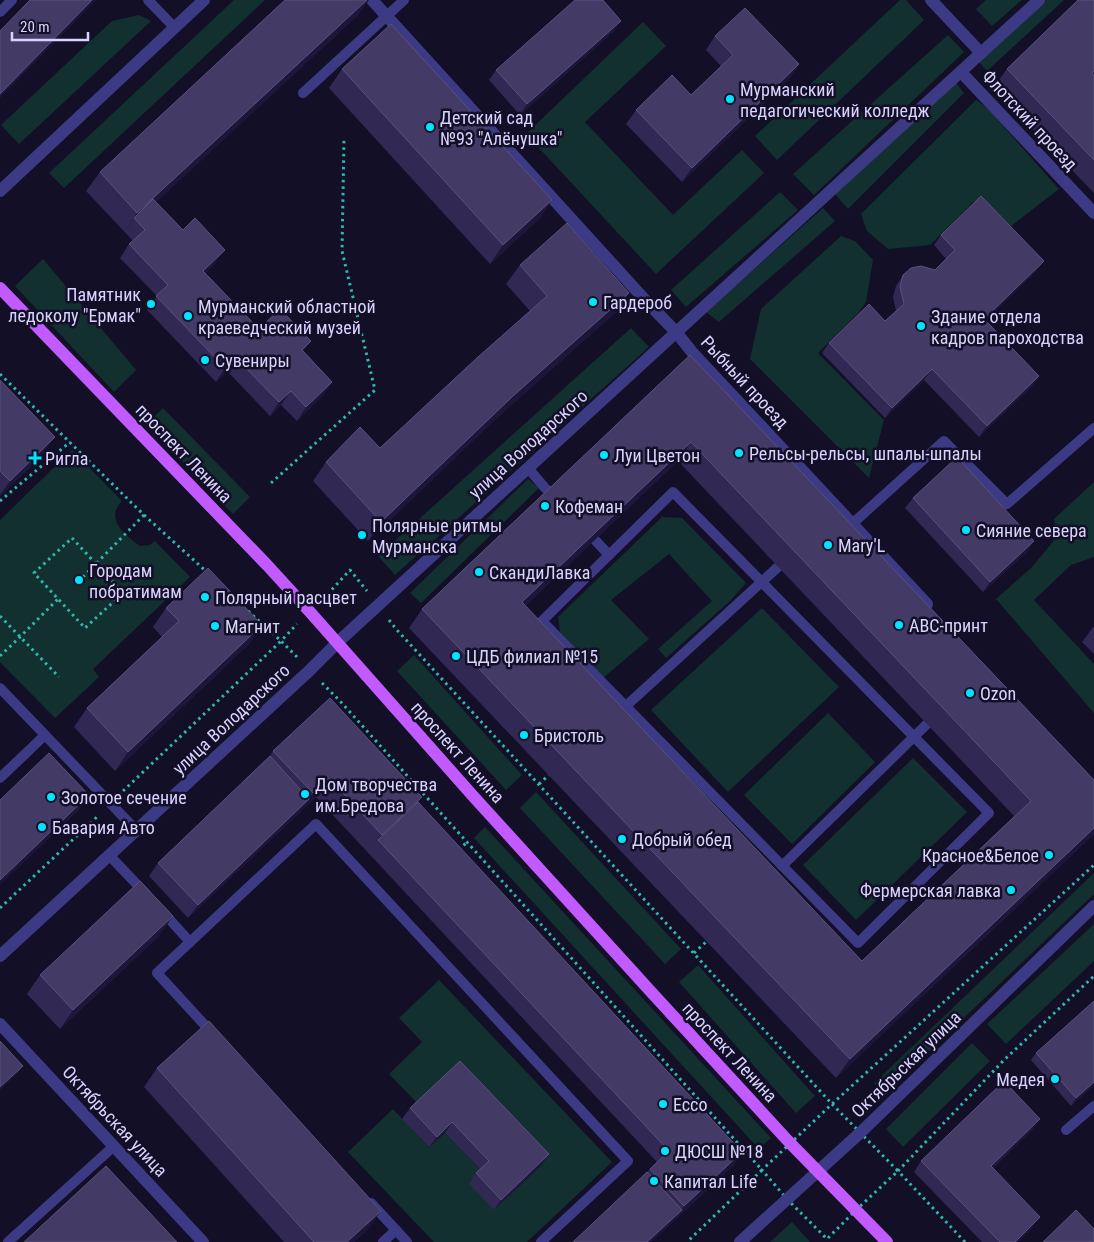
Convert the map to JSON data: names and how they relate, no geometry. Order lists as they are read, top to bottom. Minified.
{"streets":{"main road":["проспект Ленина"],"street":["Флотский проезд","Рыбный проезд","улица Володарского","Октябрьская улица"]},"crossings":[["Флотский проезд","улица Володарского"],["Рыбный проезд","улица Володарского"],["улица Володарского","проспект Ленина"],["проспект Ленина","Октябрьская улица"]],"places":{"other":["Мурманский педагогический колледж","Детский сад №93 \"Алёнушка\"","Гардероб","Памятник ледоколу \"Ермак\"","Мурманский областной краеведческий музей","Здание отдела кадров пароходства","Сувениры","Рельсы-рельсы, шпалы-шпалы","Луи Цветон","Кофеман","Сияние севера","Полярные ритмы Мурманска","Mary'L","СкандиЛавка","Городам побратимам","Полярный расцвет","АВС-принт","Магнит","ЦДБ филиал №15","Ozon","Бристоль","Дом творчества им.Бредова","Золотое сечение","Бавария Авто","Добрый обед","Красное&Белое","Фермерская лавка","Медея","Ecco","ДЮСШ №18","Капитал Life"],"health":["Ригла"]},"scale_bar":"20 m"}
